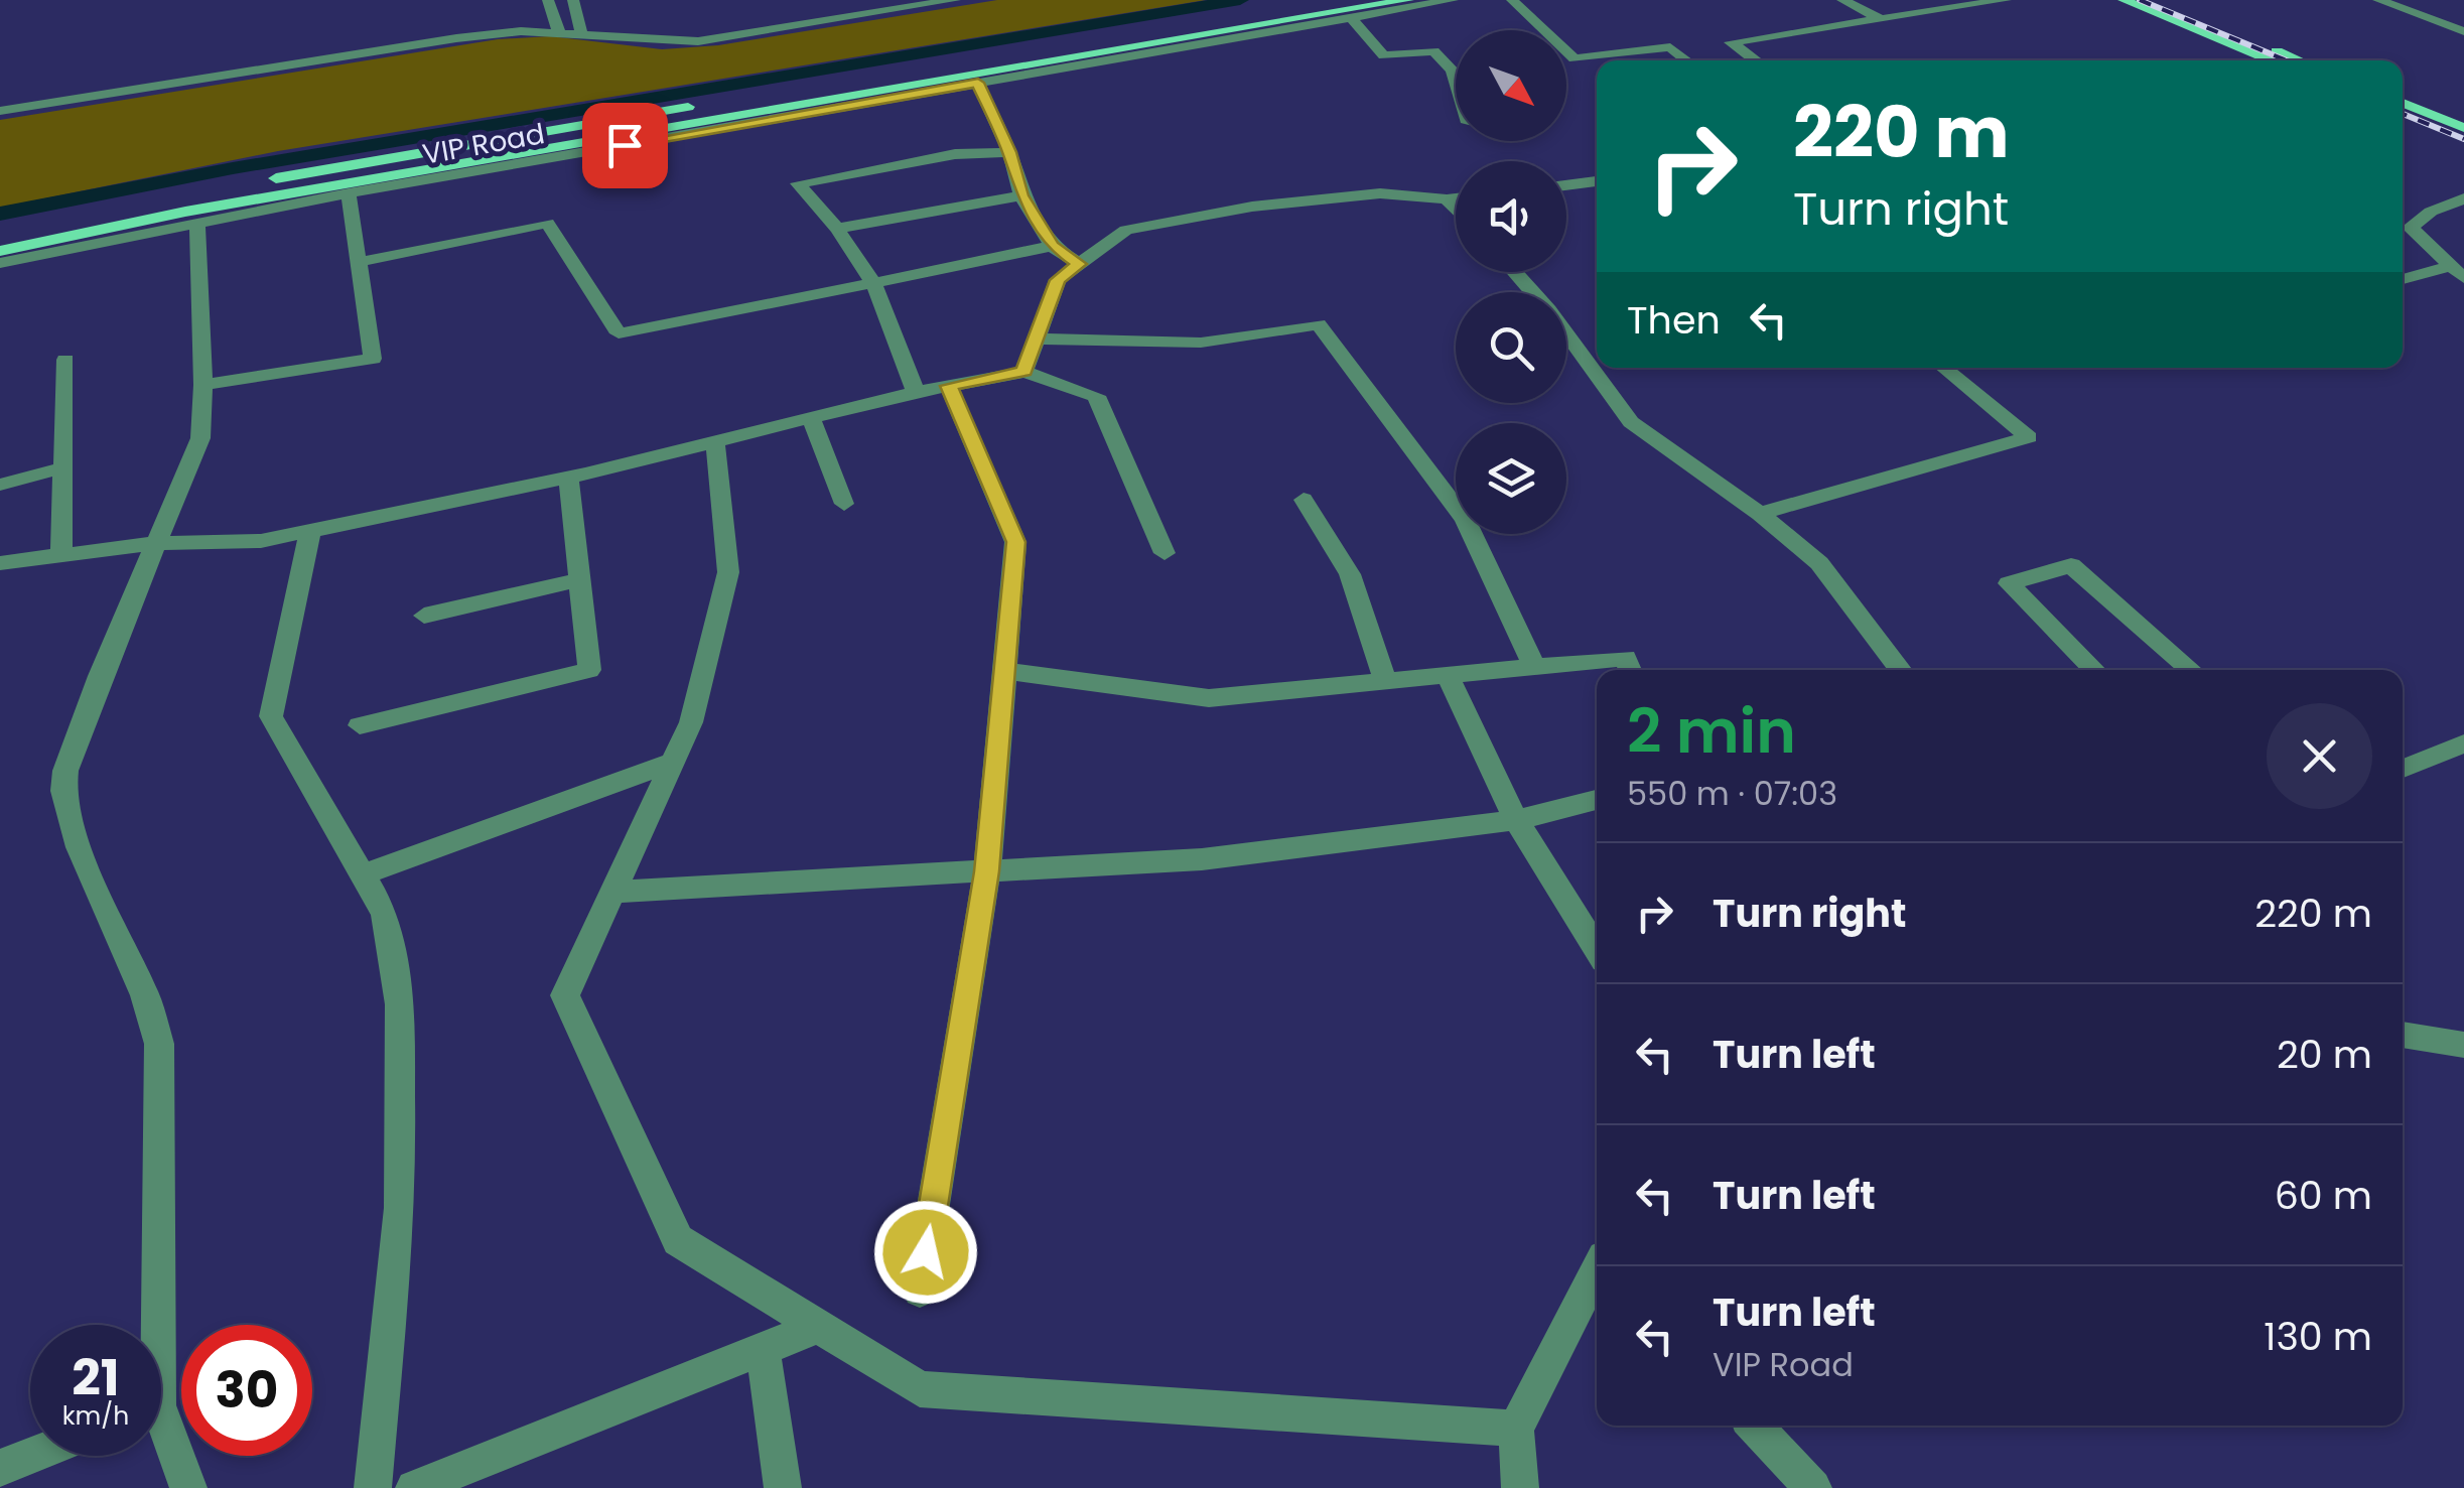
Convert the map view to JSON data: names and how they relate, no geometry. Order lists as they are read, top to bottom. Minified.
{"streets":{"main road":["VIP Road"]},"north":"bottom right","page":{"turn":["220 m","Turn right"],"then":"Then","heading":["2 min","550 m · 07:03"],"list":[{"name":"Turn right","value":"220 m"},{"name":"Turn left","value":"20 m"},{"name":"Turn left","value":"60 m"},{"name":"Turn left","note":"VIP Road","value":"130 m"}],"speed":"21 km/h","limit":"30"}}
